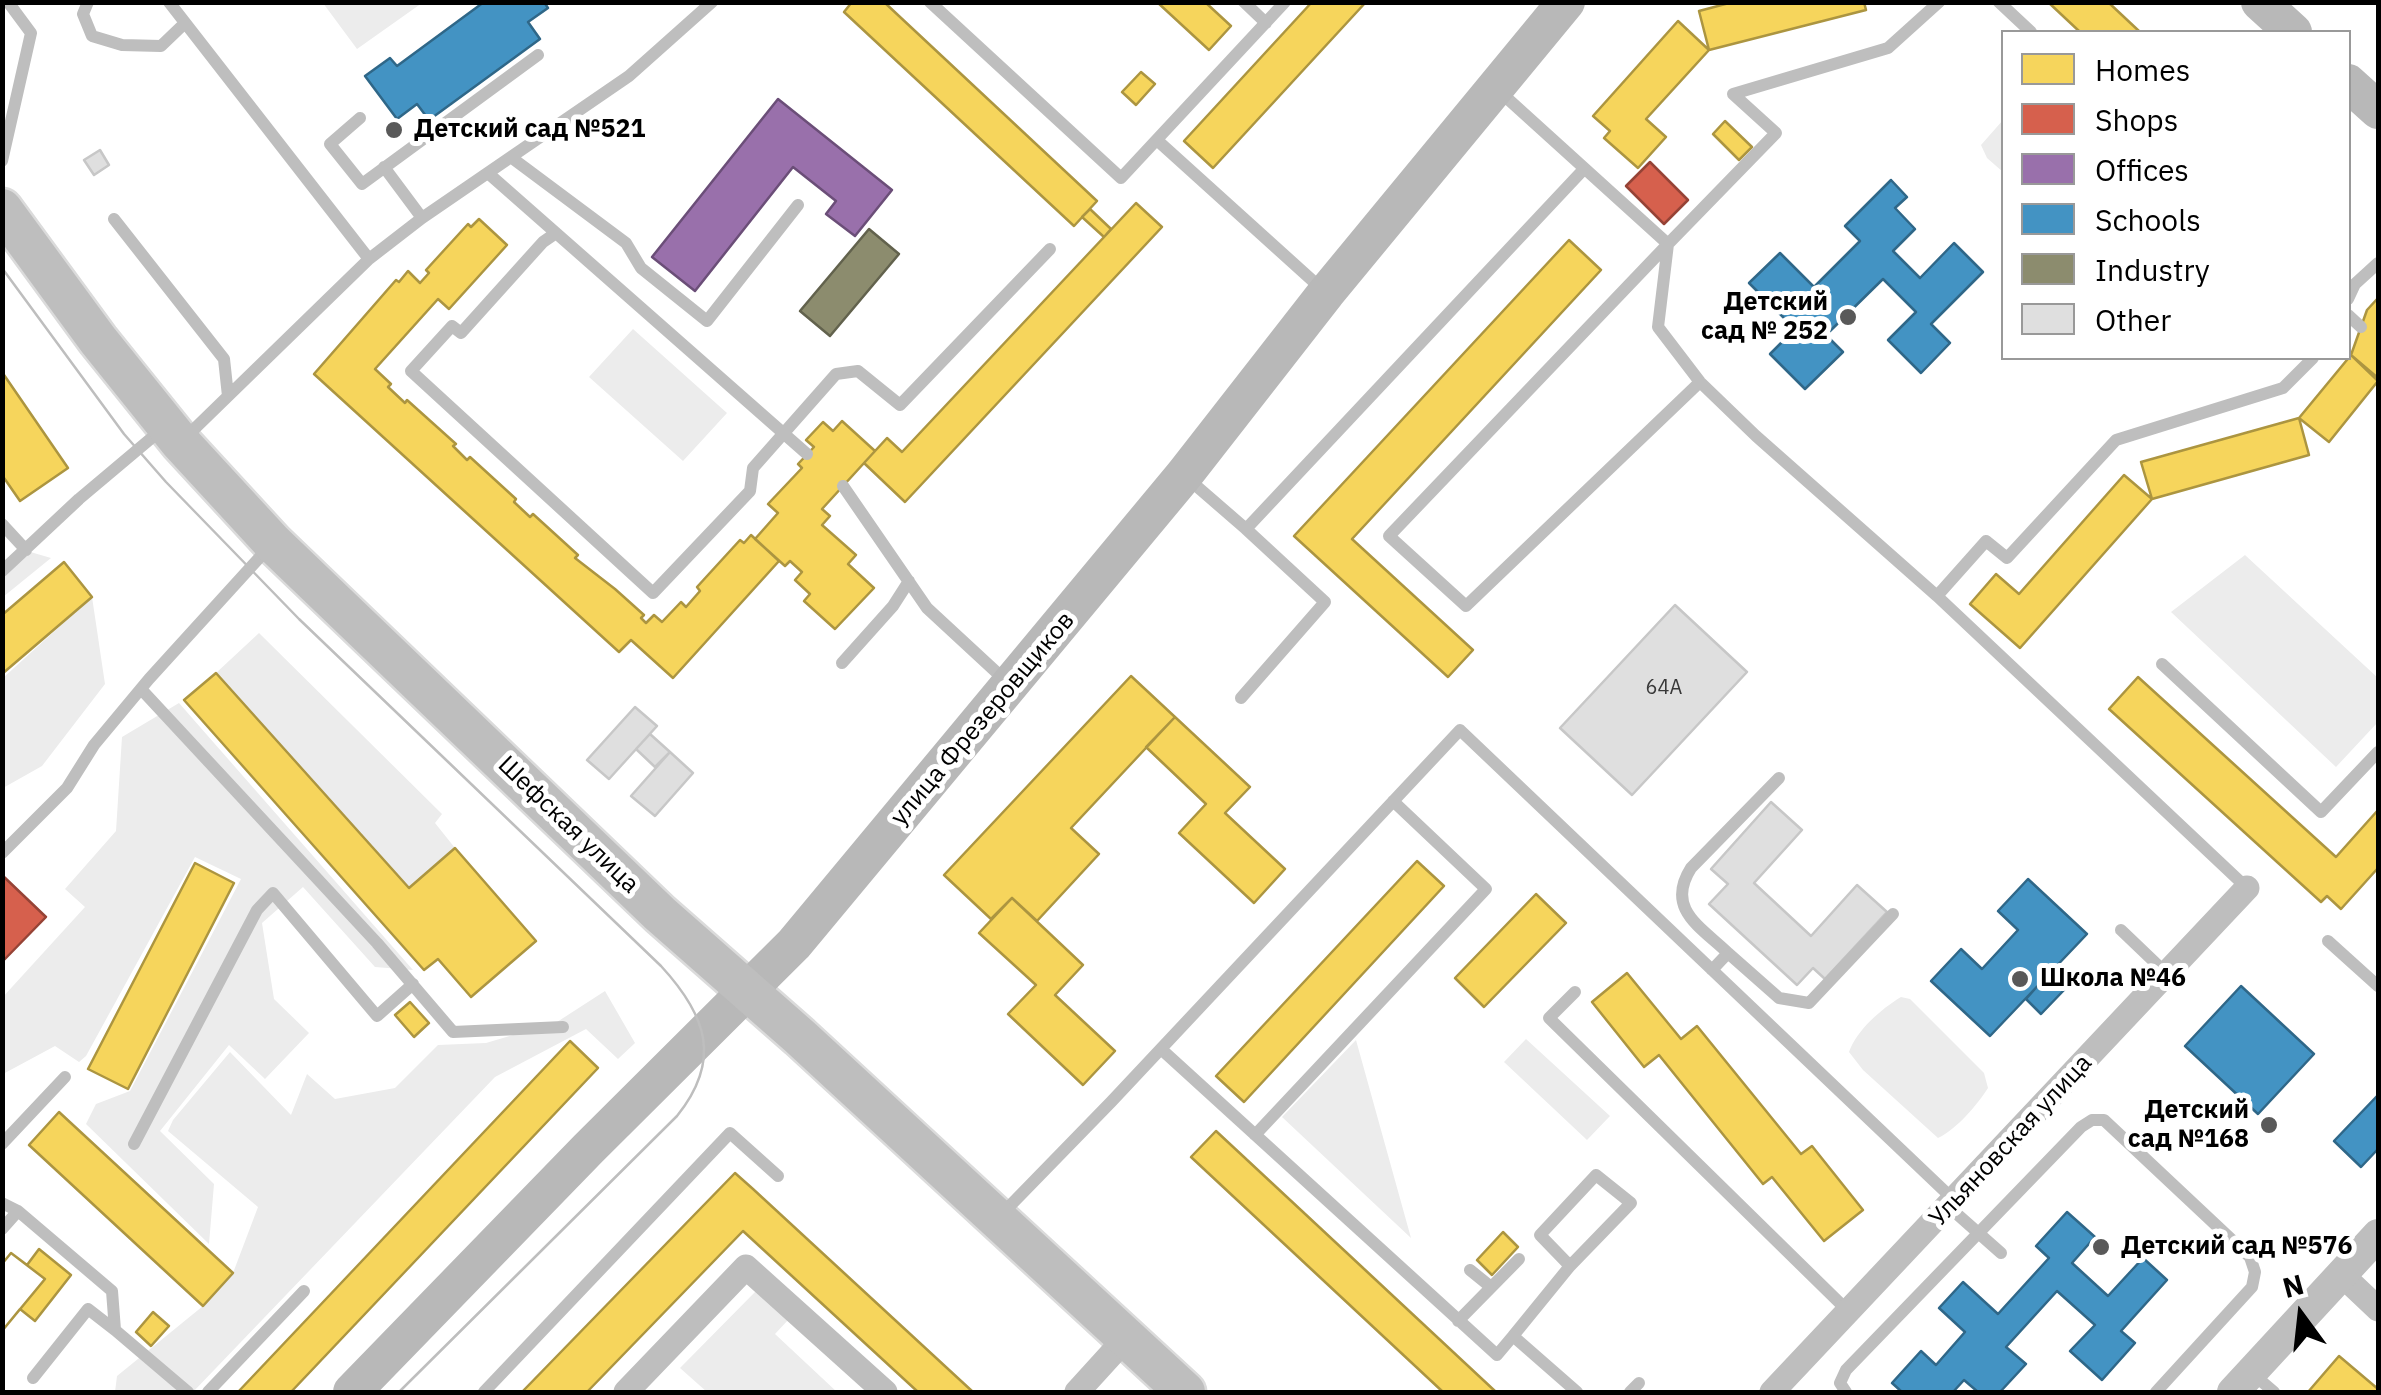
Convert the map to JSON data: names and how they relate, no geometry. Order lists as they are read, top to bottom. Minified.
{"streets":{"main road":["улица Фрезеровщиков","Шефская улица"],"street":["Ульяновская улица"]},"crossings":[["улица Фрезеровщиков","Шефская улица"]],"places":["Детский сад №521","Детский сад № 252","Школа №46","Детский сад №168","Детский сад №576"],"house_numbers":["64А"],"legend":["Homes","Shops","Offices","Schools","Industry","Other"],"north":"top"}
